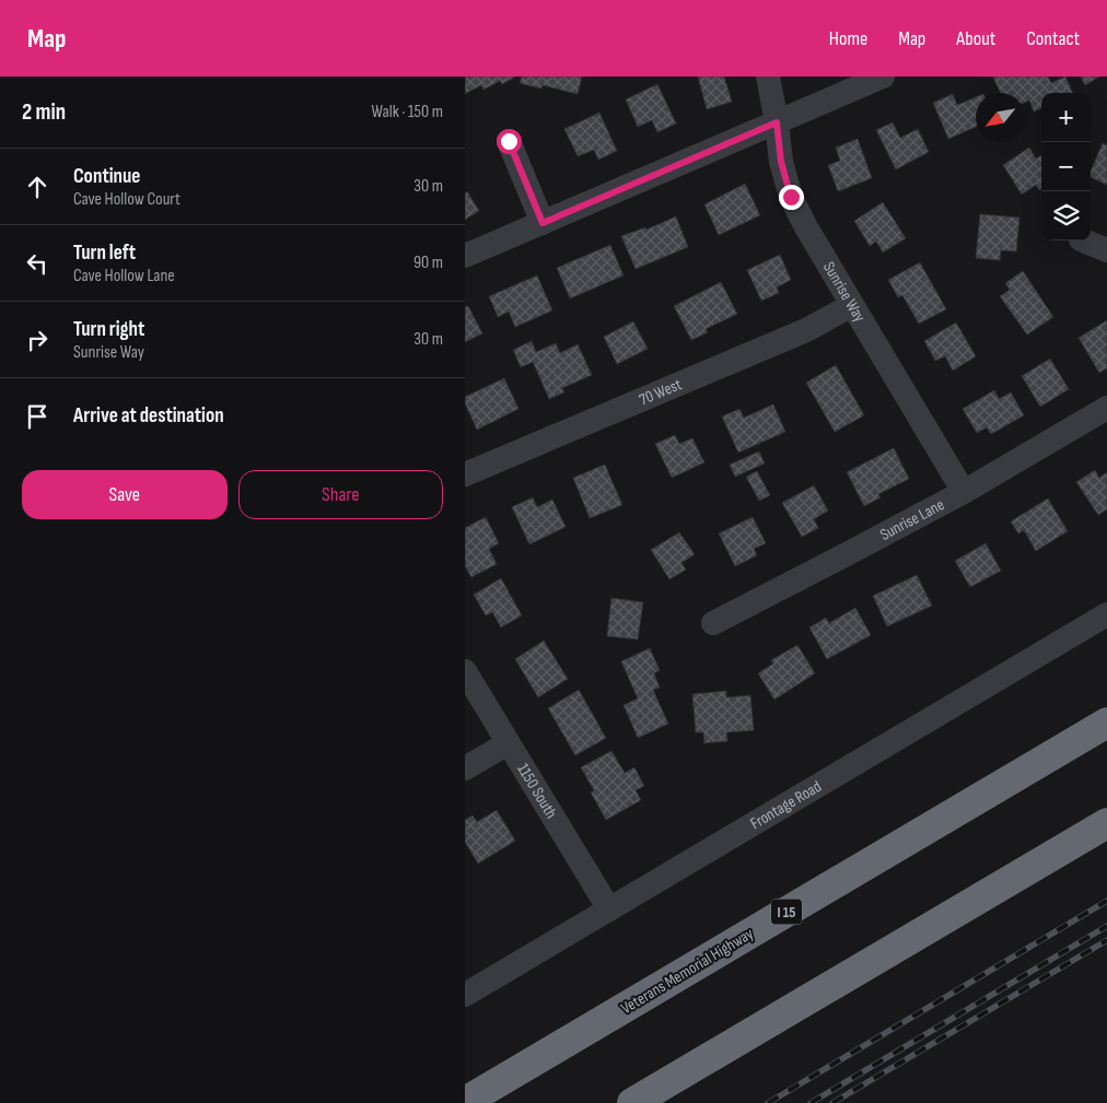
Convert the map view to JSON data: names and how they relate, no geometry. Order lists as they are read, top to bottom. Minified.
{"streets":{"highway":["I 15","Veterans Memorial Highway"],"street":["Sunrise Way","70 West","Sunrise Lane","1150 South","Frontage Road"]},"crossings":[["Sunrise Way","70 West"],["Sunrise Way","Sunrise Lane"],["1150 South","Frontage Road"]],"north":"bottom left","page":{"header":"Map","nav":["Home","Map","About","Contact"],"heading":["2 min","Walk · 150 m"],"map_buttons":["+","−"],"list":[["Continue","Cave Hollow Court","30 m"],["Turn left","Cave Hollow Lane","90 m"],["Turn right","Sunrise Way","30 m"],"Arrive at destination"],"buttons":["Save","Share"]}}
